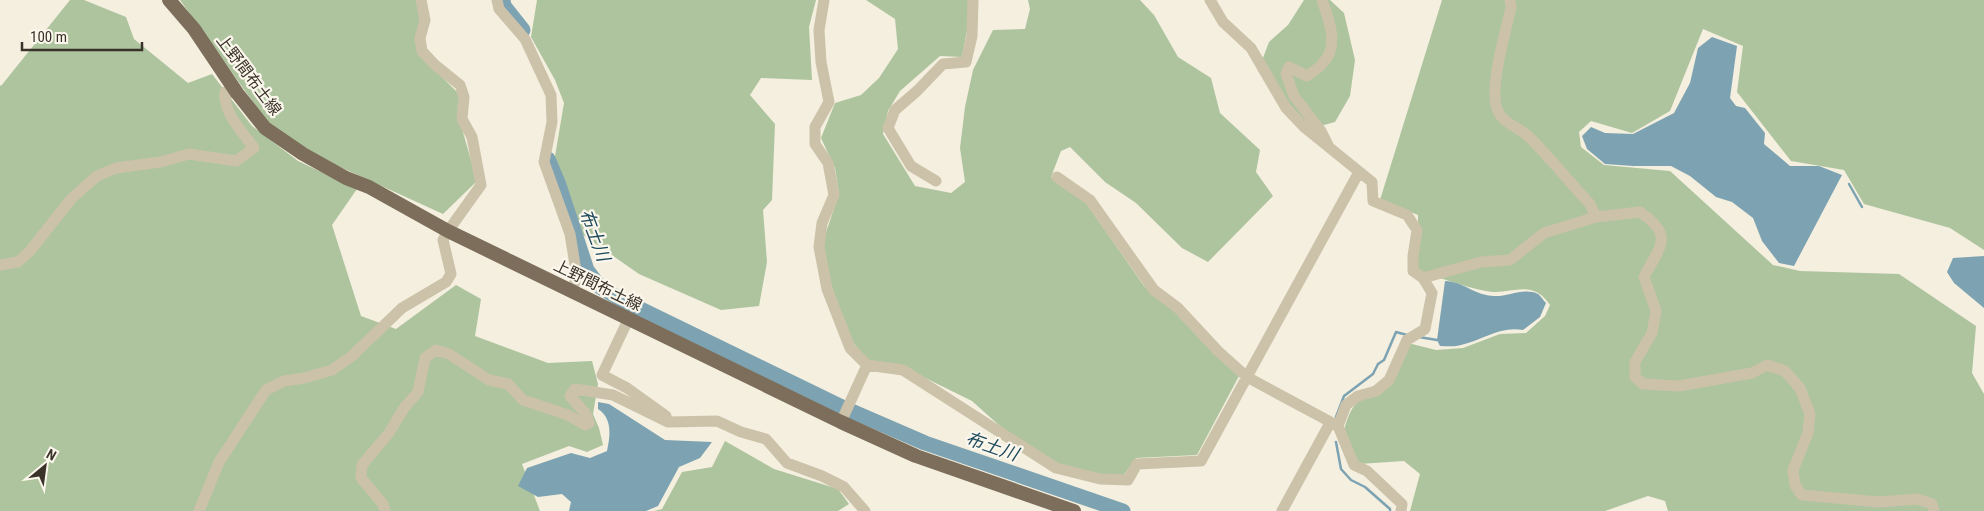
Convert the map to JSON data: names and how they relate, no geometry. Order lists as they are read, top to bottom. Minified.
{"streets":{"main road":["上野間布土線"]},"water":["布土川"],"scale_bar":"100 m","north":"top right"}
